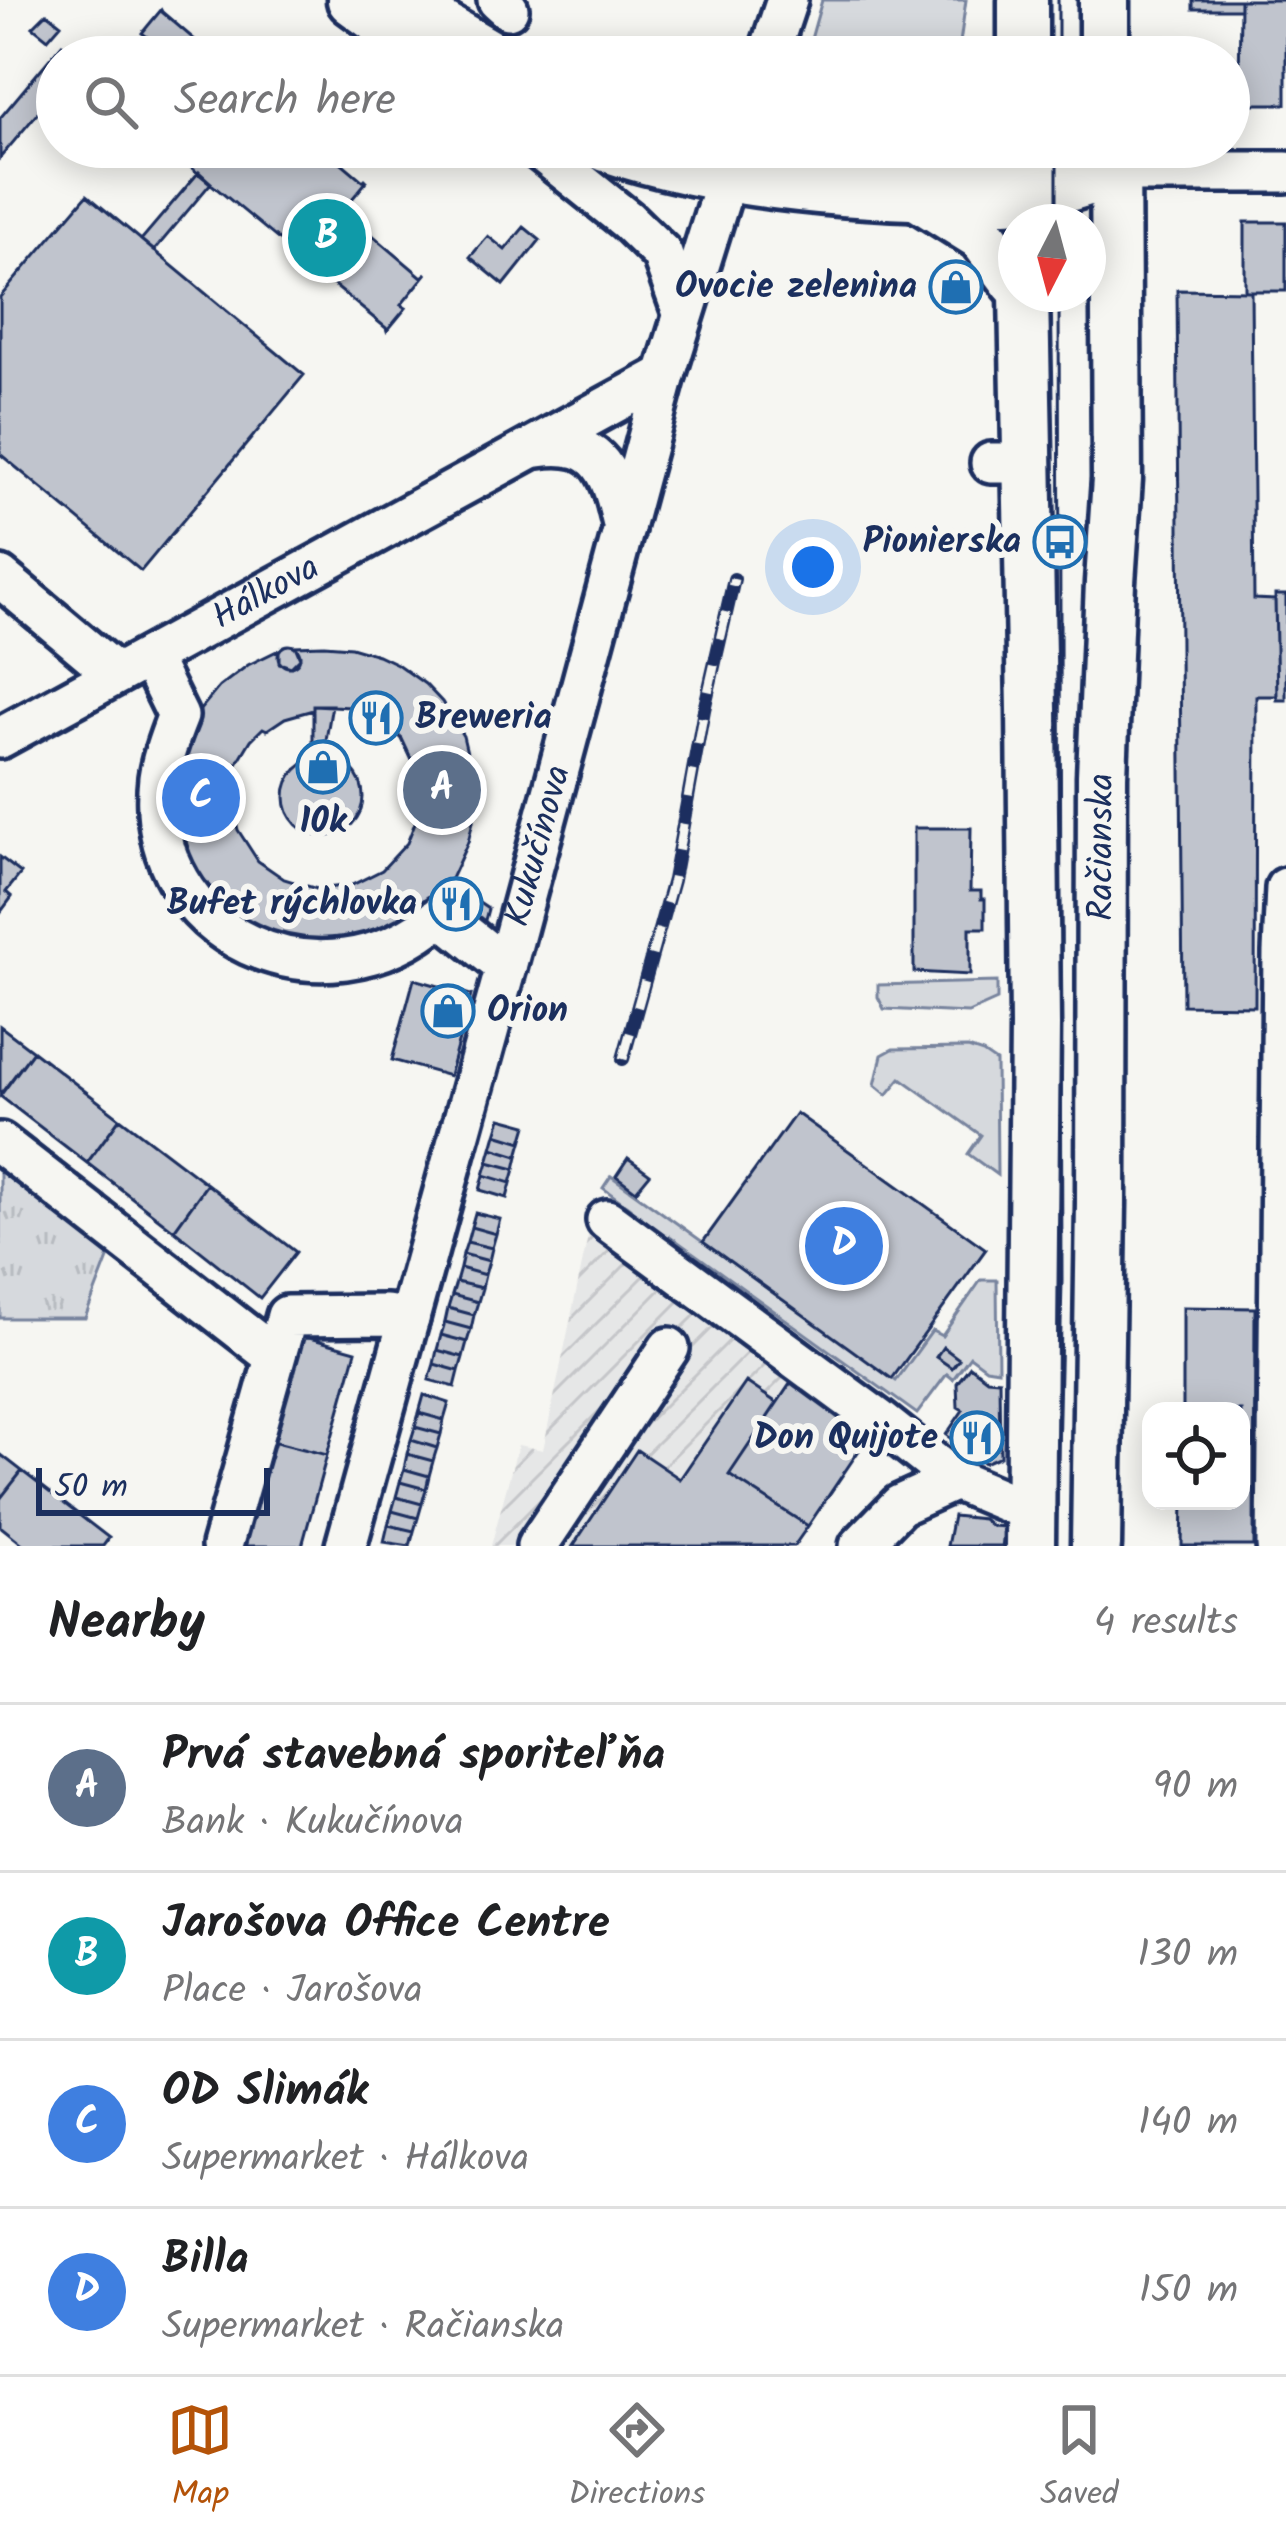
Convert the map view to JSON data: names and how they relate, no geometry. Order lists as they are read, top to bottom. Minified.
{"streets":{"main road":["Račianska"],"street":["Hálkova","Kukučínova"]},"crossings":[["Hálkova","Kukučínova"]],"places":{"shop":["Ovocie zelenina","10k","Orion"],"bus stop":["Pionierska"],"restaurant":["Breweria","Bufet rýchlovka","Don Quijote"]},"scale_bar":"50 m","north":"bottom","page":{"search":"Search here","pins":["B","A","C","D"],"scale":"50 m","heading":["Nearby","4 results"],"list":[{"mark":"A","name":"Prvá stavebná sporiteľňa","note":"Bank · Kukučínova","value":"90 m"},{"mark":"B","name":"Jarošova Office Centre","note":"Place · Jarošova","value":"130 m"},{"mark":"C","name":"OD Slimák","note":"Supermarket · Hálkova","value":"140 m"},{"mark":"D","name":"Billa","note":"Supermarket · Račianska","value":"150 m"}],"nav":["Map","Directions","Saved"]}}
